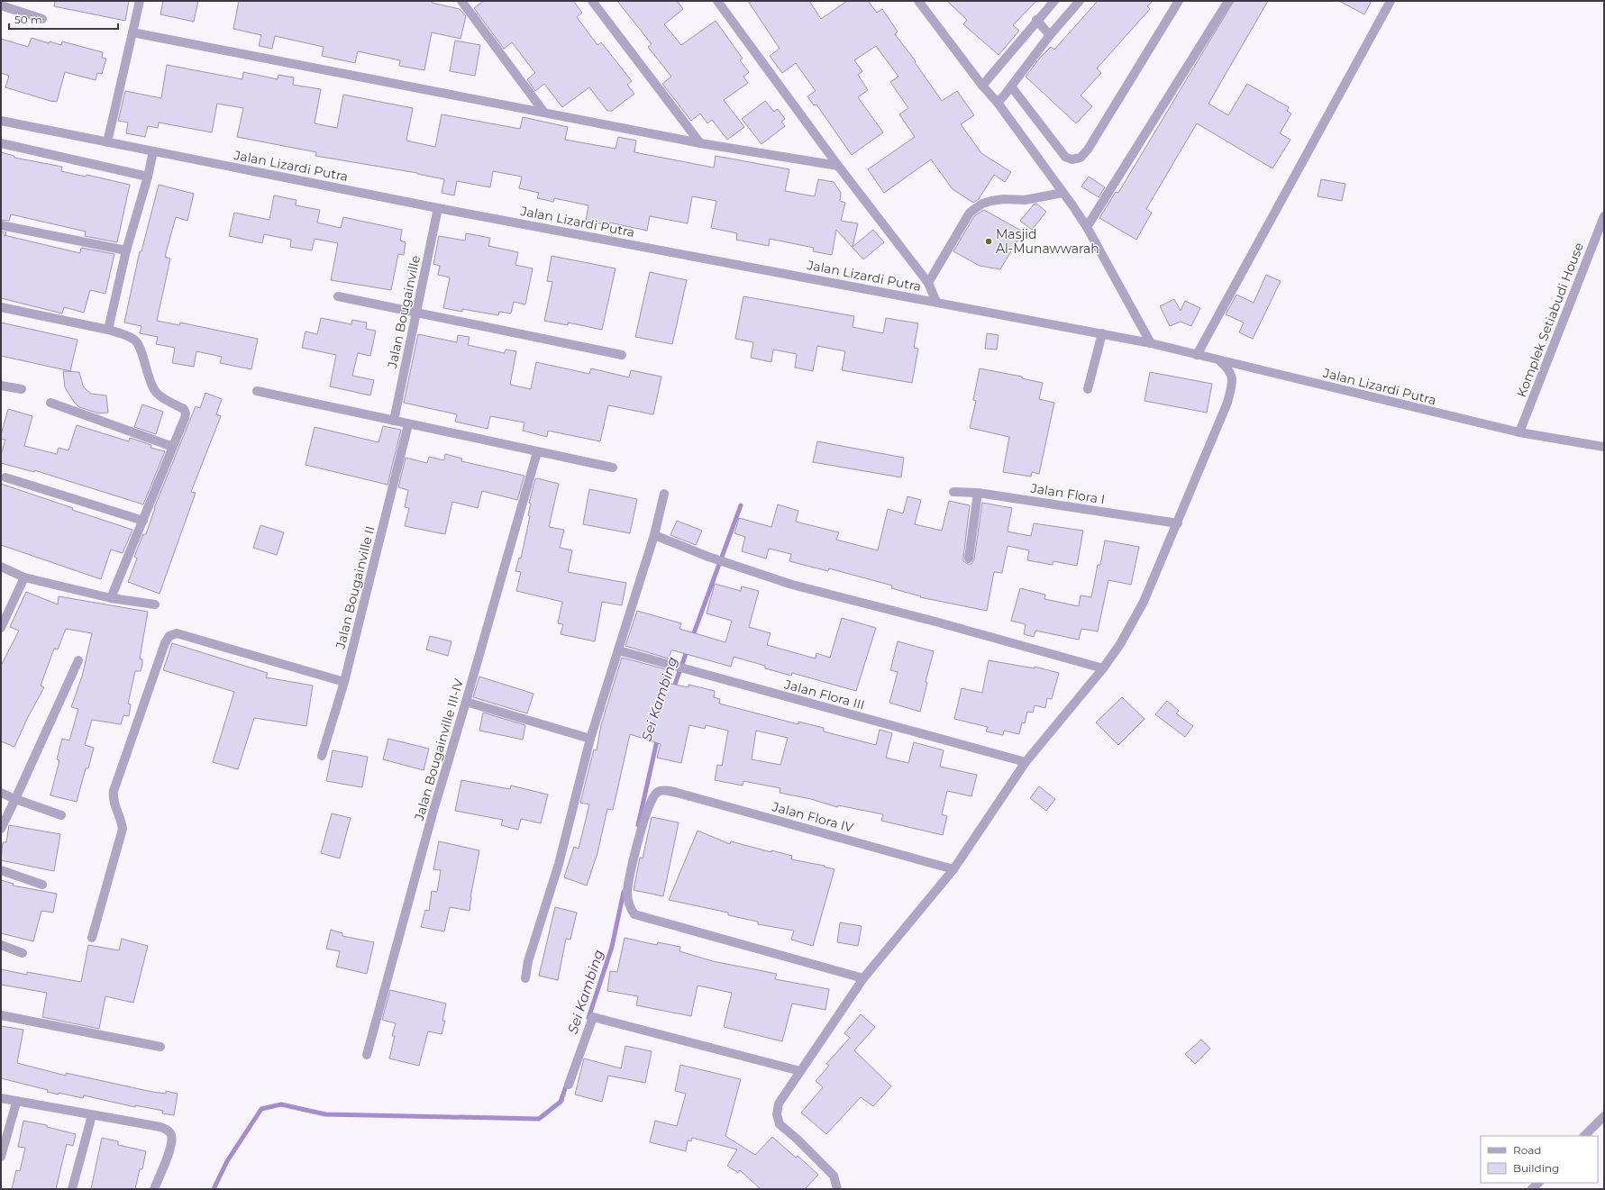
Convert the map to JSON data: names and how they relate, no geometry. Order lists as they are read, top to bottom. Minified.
{"streets":{"street":["Jalan Lizardi Putra","Jalan Bougainville","Komplek Setiabudi House","Jalan Flora I","Jalan Bougainville II","Jalan Flora III","Jalan Bougainville III-IV","Jalan Flora IV"]},"crossings":[["Jalan Lizardi Putra","Jalan Bougainville"],["Jalan Lizardi Putra","Komplek Setiabudi House"]],"water":["Sei Kambing"],"places":["Masjid Al-Munawwarah"],"legend":["Road","Building"],"scale_bar":"50 m"}
